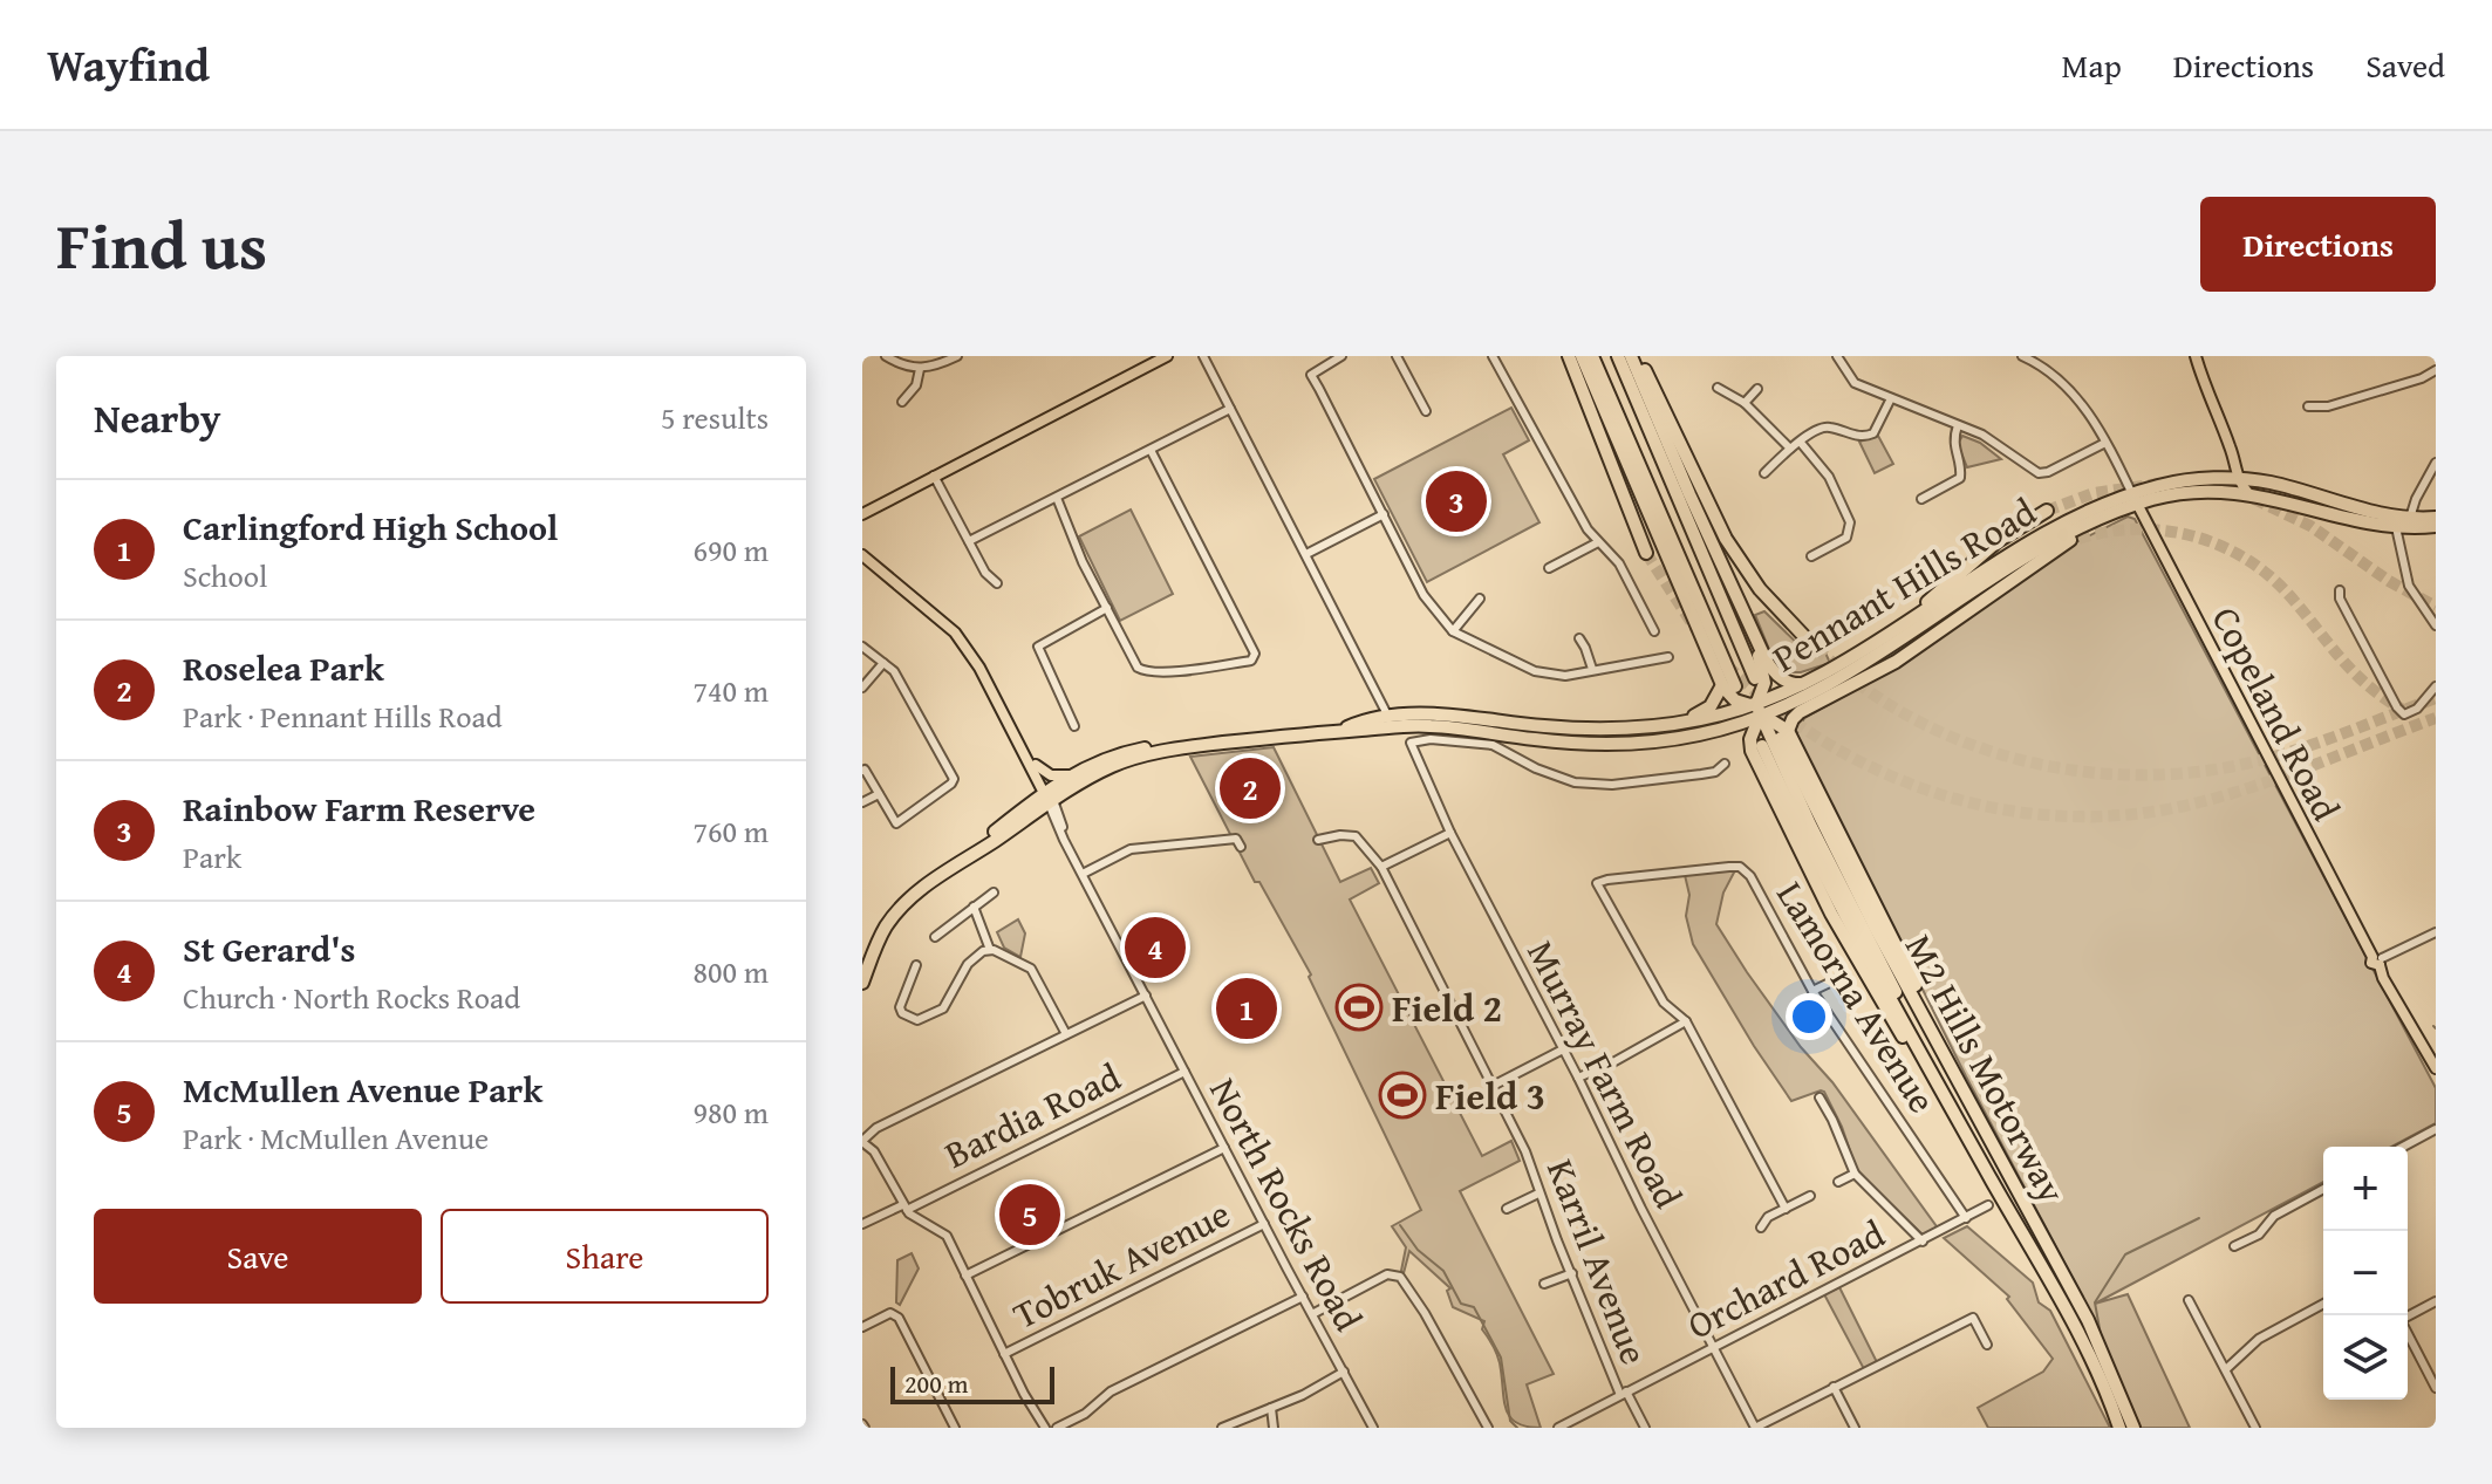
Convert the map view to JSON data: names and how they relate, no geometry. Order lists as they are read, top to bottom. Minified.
{"streets":{"highway":["Pennant Hills Road","M2 Hills Motorway"],"main road":["Copeland Road","North Rocks Road"],"street":["Lamorna Avenue","Murray Farm Road","Bardia Road","Karril Avenue","Tobruk Avenue","Orchard Road"]},"crossings":[["Pennant Hills Road","Copeland Road"],["Pennant Hills Road","North Rocks Road"],["Lamorna Avenue","Orchard Road"],["Murray Farm Road","Orchard Road"],["Bardia Road","North Rocks Road"],["North Rocks Road","Tobruk Avenue"],["Karril Avenue","Orchard Road"]],"places":{"sports":["Field 2","Field 3"]},"scale_bar":"200 m","page":{"header":"Wayfind","nav":["Map","Directions","Saved"],"title":"Find us","buttons":["Directions",["Save","Share"]],"heading":["Nearby","5 results"],"pins":["3","2","4","1","5"],"list":[{"mark":"1","name":"Carlingford High School","note":"School","value":"690 m"},{"mark":"2","name":"Roselea Park","note":"Park · Pennant Hills Road","value":"740 m"},{"mark":"3","name":"Rainbow Farm Reserve","note":"Park","value":"760 m"},{"mark":"4","name":"St Gerard's","note":"Church · North Rocks Road","value":"800 m"},{"mark":"5","name":"McMullen Avenue Park","note":"Park · McMullen Avenue","value":"980 m"}],"map_buttons":["+","−"],"scale":"200 m"}}
